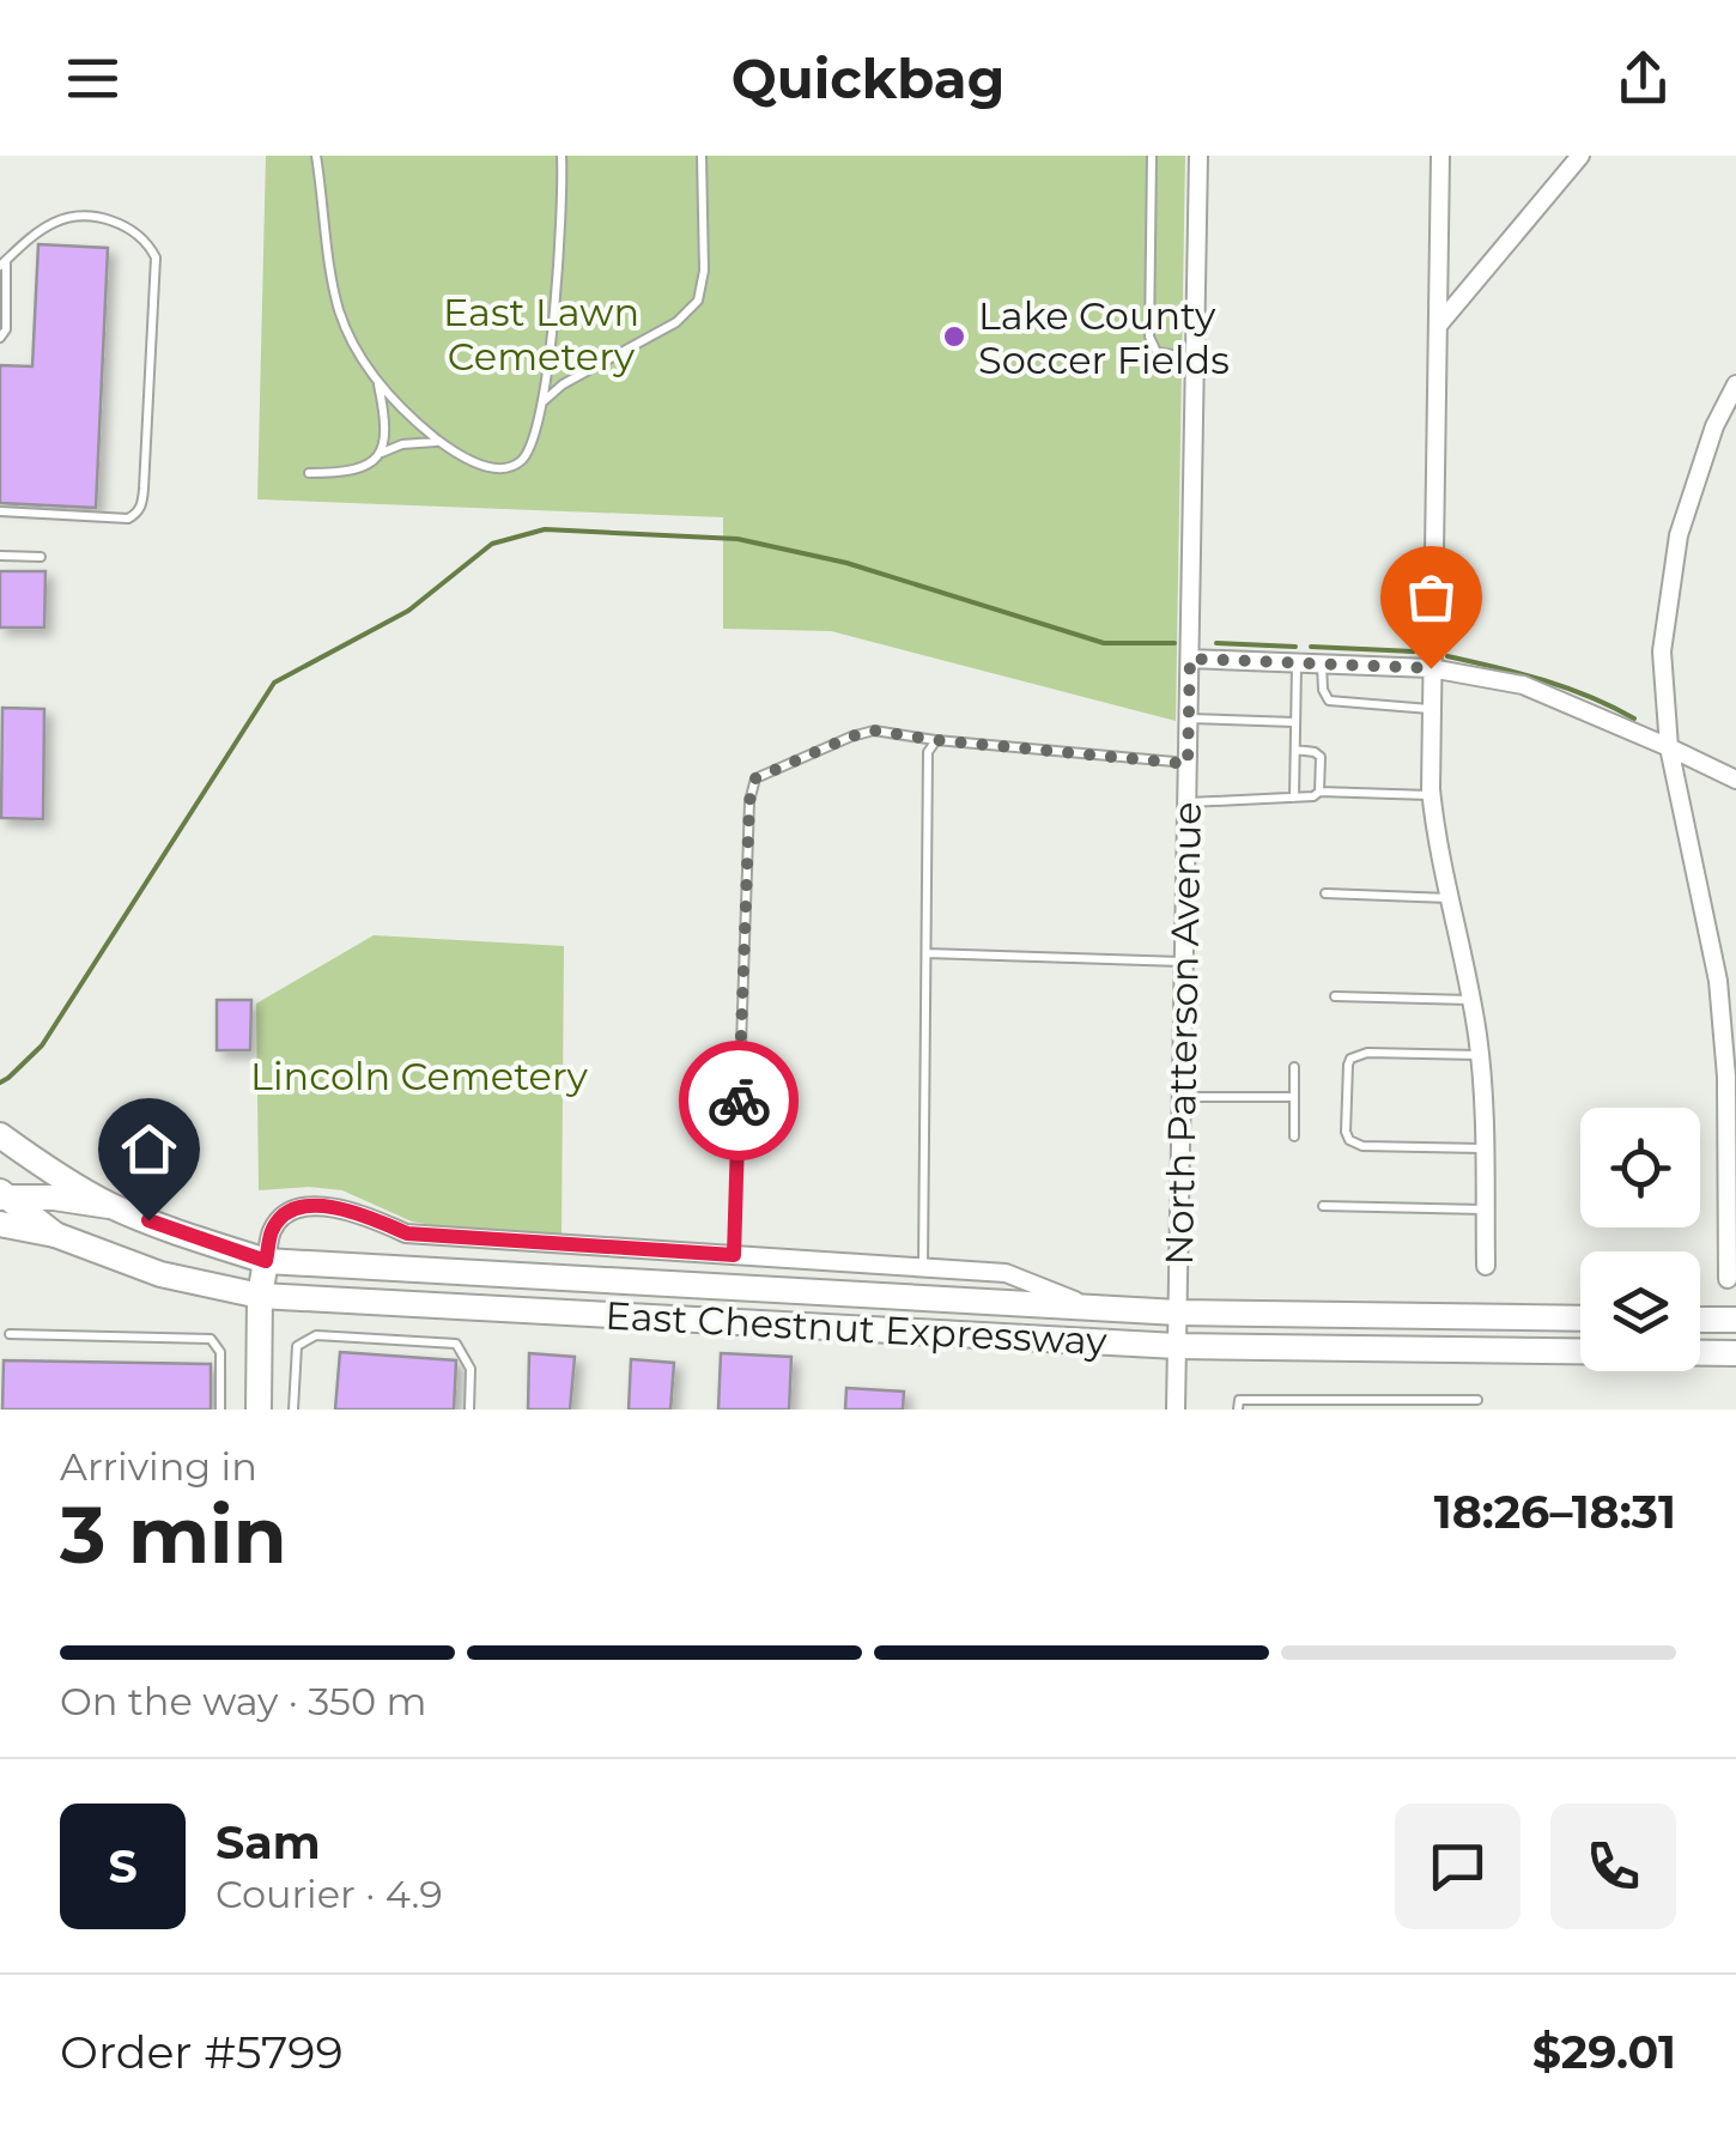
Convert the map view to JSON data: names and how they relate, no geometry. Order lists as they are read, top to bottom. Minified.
{"streets":{"main road":["East Chestnut Expressway"],"street":["North Patterson Avenue"]},"crossings":[["North Patterson Avenue","East Chestnut Expressway"]],"parks":["East Lawn Cemetery","Lincoln Cemetery"],"places":["Lake County Soccer Fields"],"page":{"header":"Quickbag","heading":["3 min","Arriving in","18:26–18:31"],"panel":["Sam","Courier · 4.9","Order #5799","$29.01"],"bar":"On the way · 350 m","round":"S"}}
